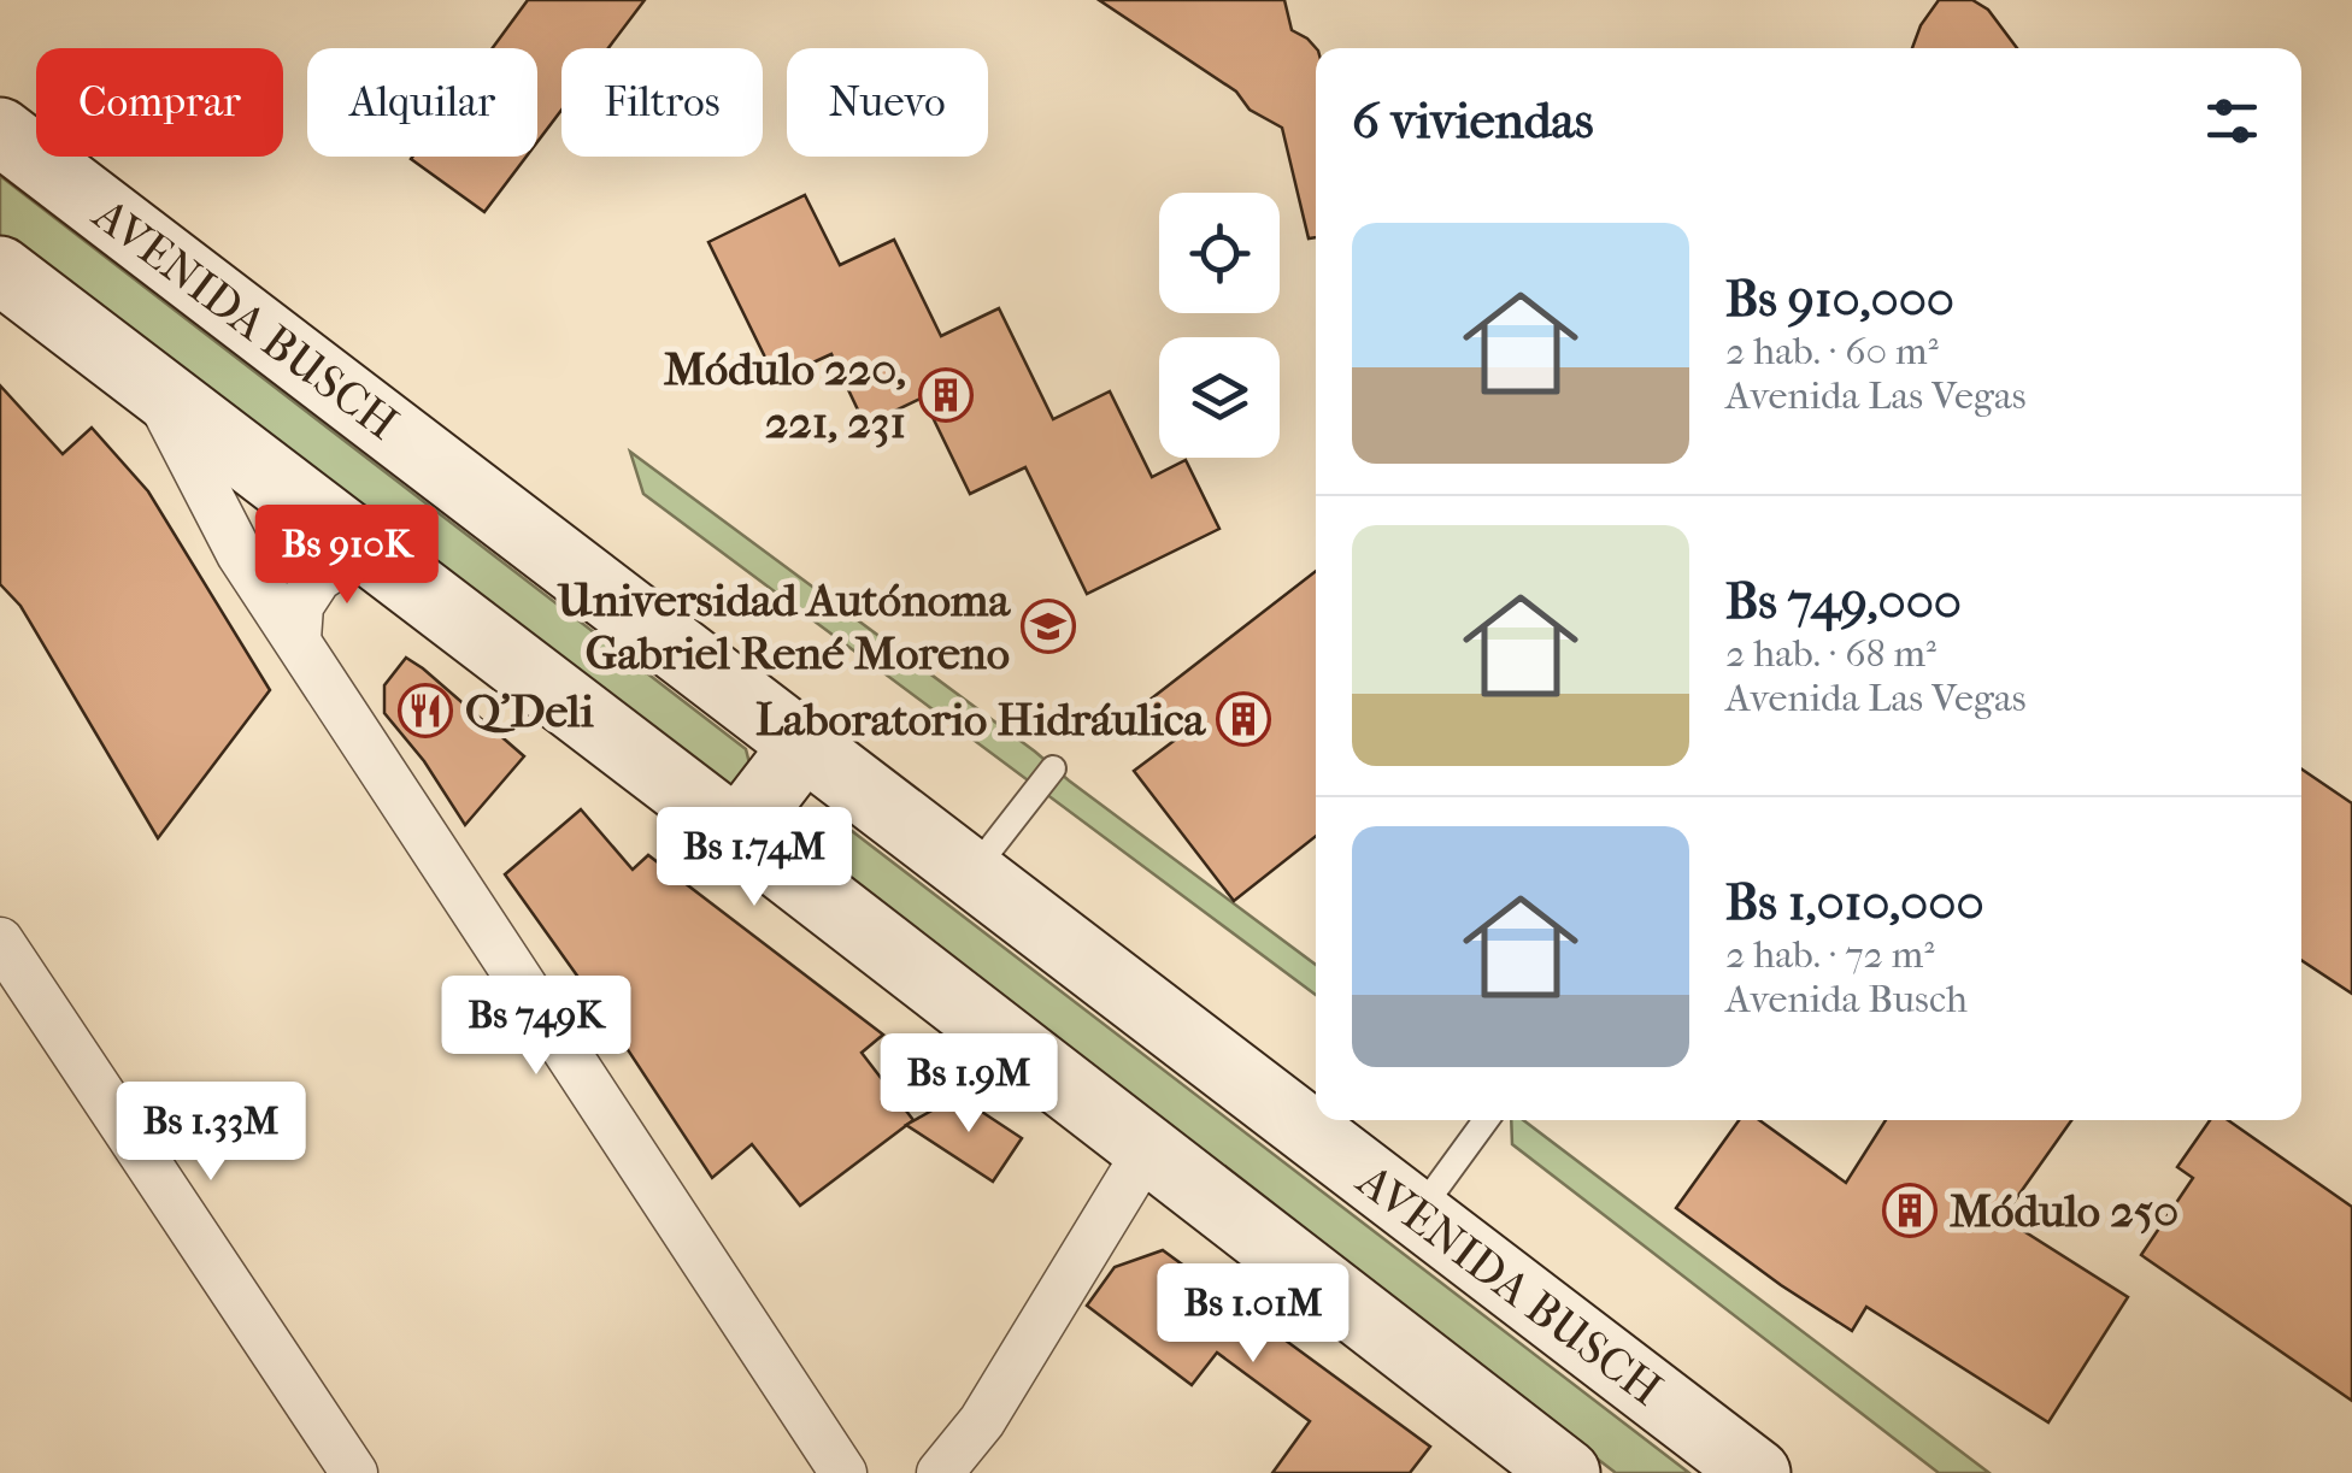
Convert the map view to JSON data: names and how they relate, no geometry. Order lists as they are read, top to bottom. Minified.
{"streets":{"main road":["AVENIDA BUSCH"]},"places":{"building":["Módulo 220, 221, 231","Laboratorio Hidráulica","Módulo 250"],"school or university":["Universidad Autónoma Gabriel René Moreno"],"restaurant":["Q'Deli"]},"page":{"chip":["Comprar","Alquilar","Filtros","Nuevo"],"heading":"6 viviendas","list":[{"name":"Bs 910,000","note":"2 hab. · 60 m² · Avenida Las Vegas"},{"name":"Bs 749,000","note":"2 hab. · 68 m² · Avenida Las Vegas"},{"name":"Bs 1,010,000","note":"2 hab. · 72 m² · Avenida Busch"}],"price":["Bs 910K","Bs 1.74M","Bs 749K","Bs 1.9M","Bs 1.33M","Bs 1.01M"]}}
